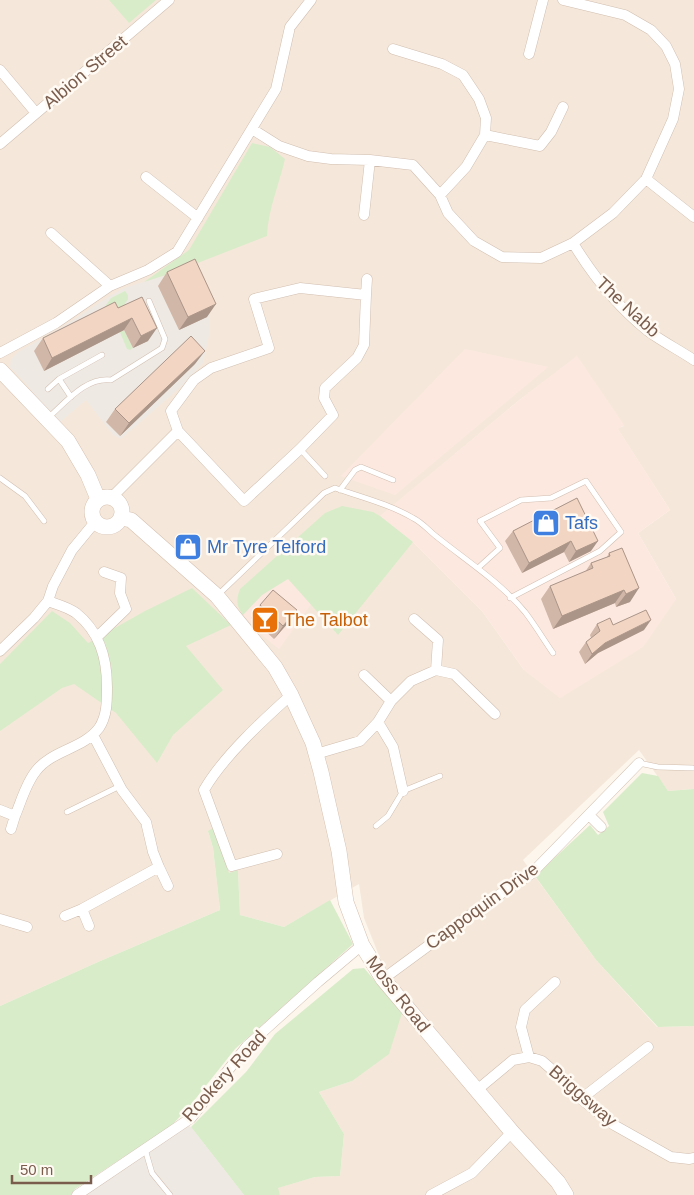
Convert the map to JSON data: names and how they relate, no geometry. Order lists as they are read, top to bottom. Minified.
{"streets":{"street":["Albion Street","The Nabb","Cappoquin Drive","Moss Road","Rookery Road","Briggsway"]},"crossings":[["Cappoquin Drive","Moss Road"],["Moss Road","Rookery Road"],["Moss Road","Briggsway"]],"places":{"shop":["Tafs","Mr Tyre Telford"],"bar":["The Talbot"]},"scale_bar":"50 m"}
